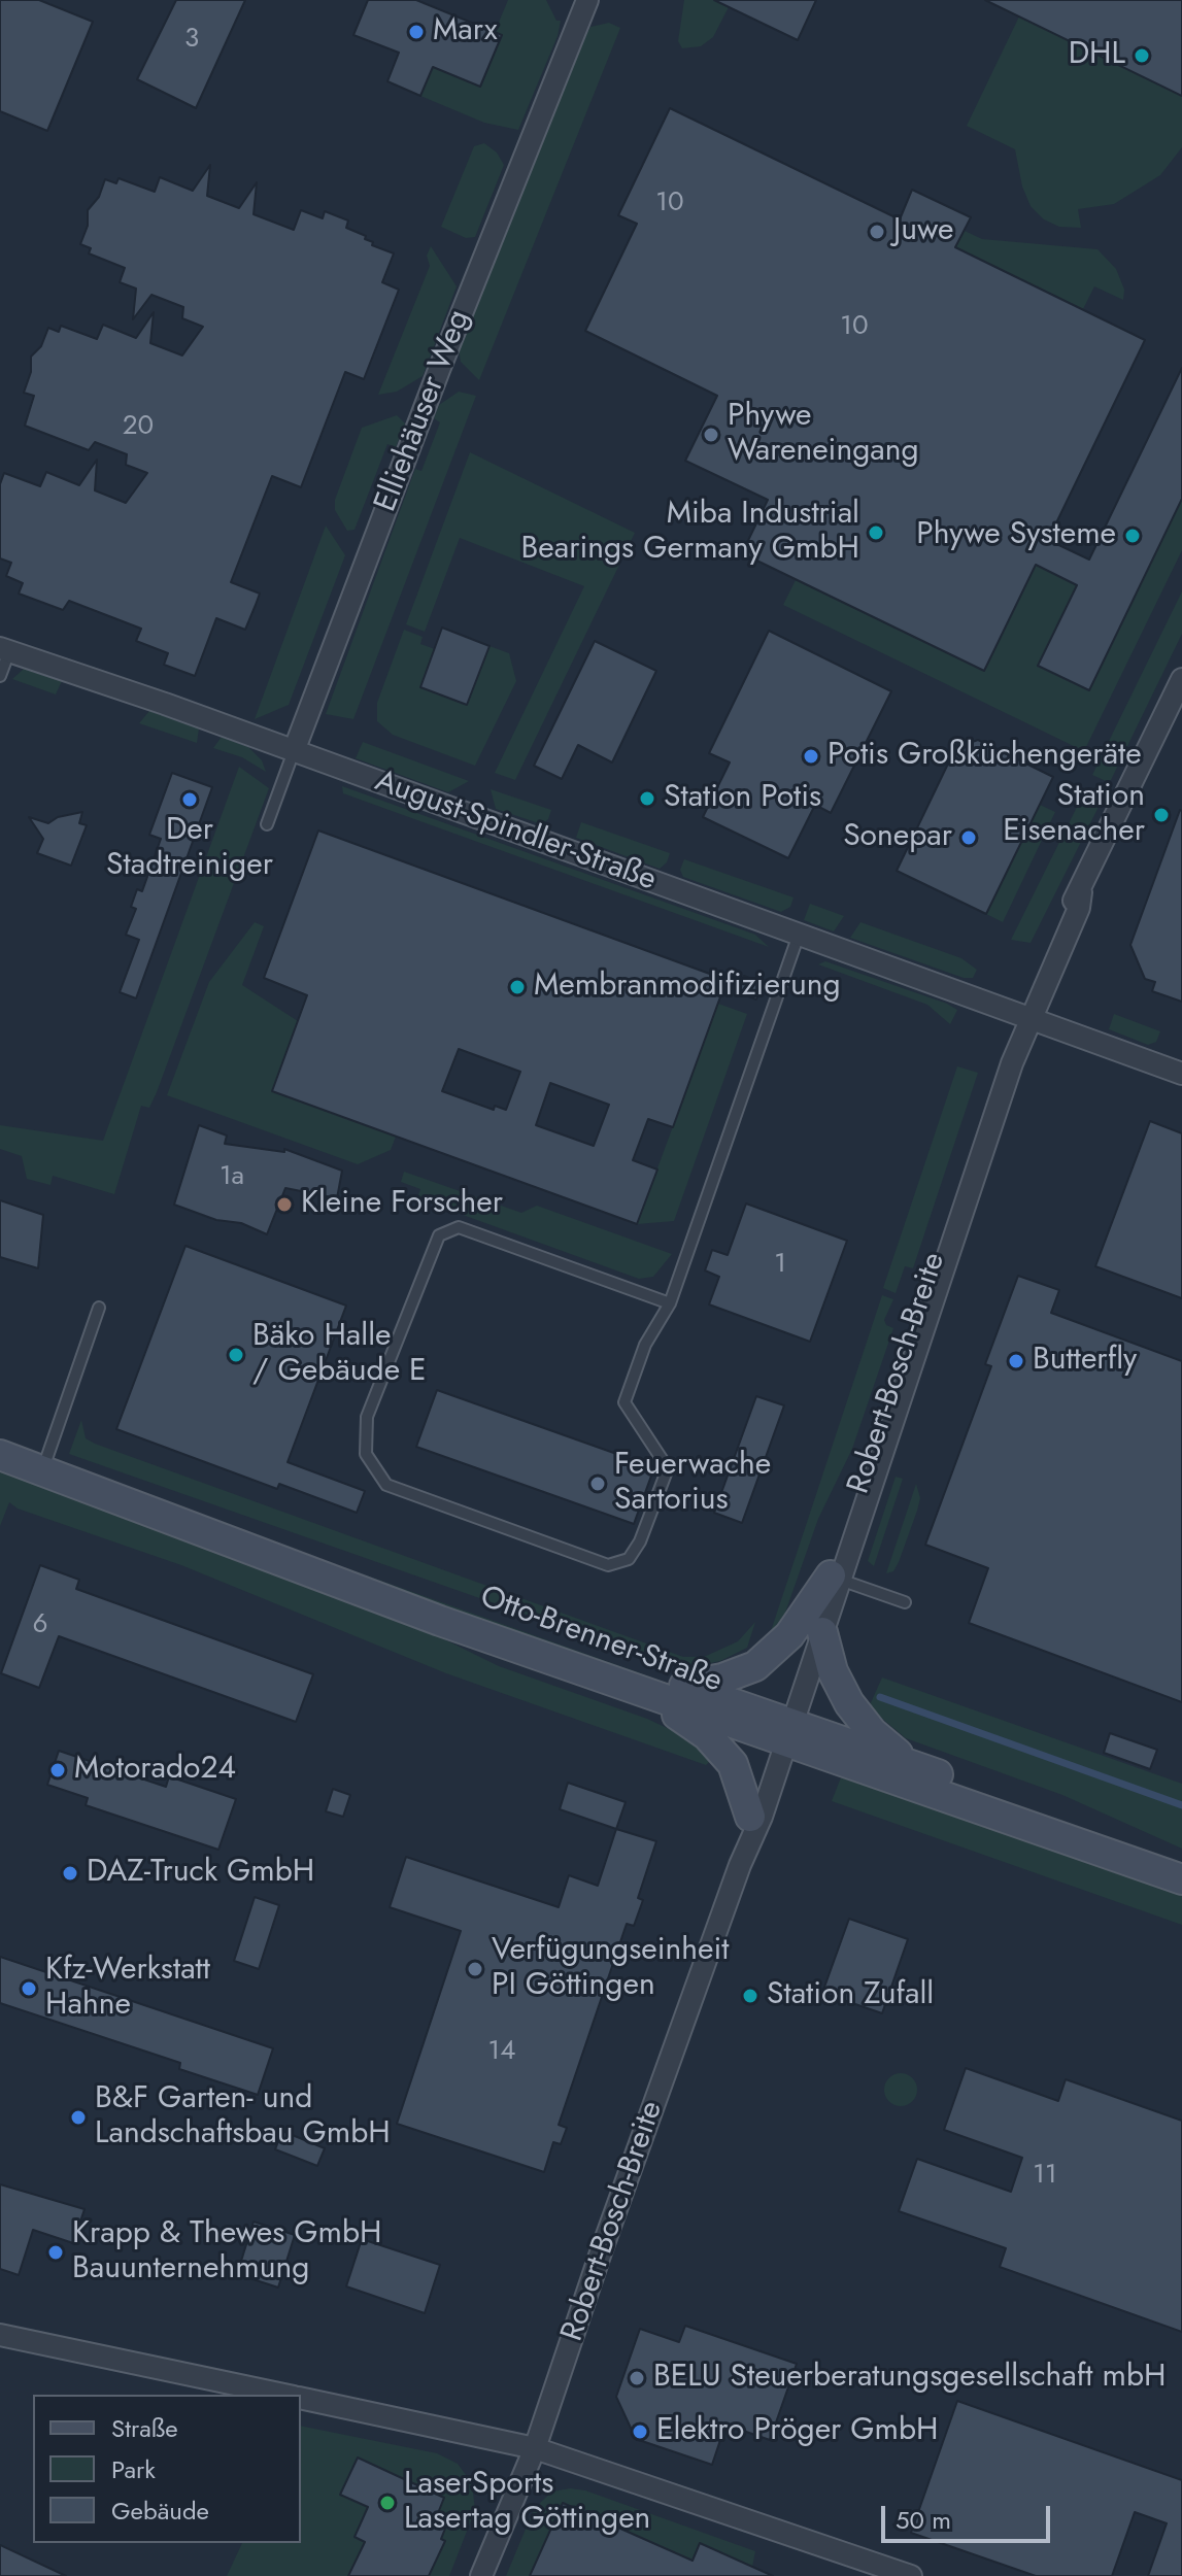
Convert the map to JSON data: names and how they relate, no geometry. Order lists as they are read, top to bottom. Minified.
{"streets":{"main road":["Otto-Brenner-Straße"],"street":["Elliehäuser Weg","August-Spindler-Straße","Robert-Bosch-Breite"]},"crossings":[["Elliehäuser Weg","August-Spindler-Straße"],["August-Spindler-Straße","Robert-Bosch-Breite"],["Robert-Bosch-Breite","Otto-Brenner-Straße"]],"places":["Marx","DHL","Juwe","Phywe Wareneingang","Miba Industrial Bearings Germany GmbH","Phywe Systeme","Potis Großküchengeräte","Station Potis","Der Stadtreiniger","Station Eisenacher","Sonepar","Membranmodifizierung","Kleine Forscher","Bäko Halle / Gebäude E","Butterfly","Feuerwache Sartorius","Motorado24","DAZ-Truck GmbH","Verfügungseinheit PI Göttingen","Kfz-Werkstatt Hahne","Station Zufall","B&F Garten- und Landschaftsbau GmbH","Krapp & Thewes GmbH Bauunternehmung","BELU Steuerberatungsgesellschaft mbH","Elektro Pröger GmbH","LaserSports Lasertag Göttingen"],"house_numbers":["3","10","10","20","1a","1","6","14","11"],"legend":["Straße","Park","Gebäude"],"scale_bar":"50 m"}
